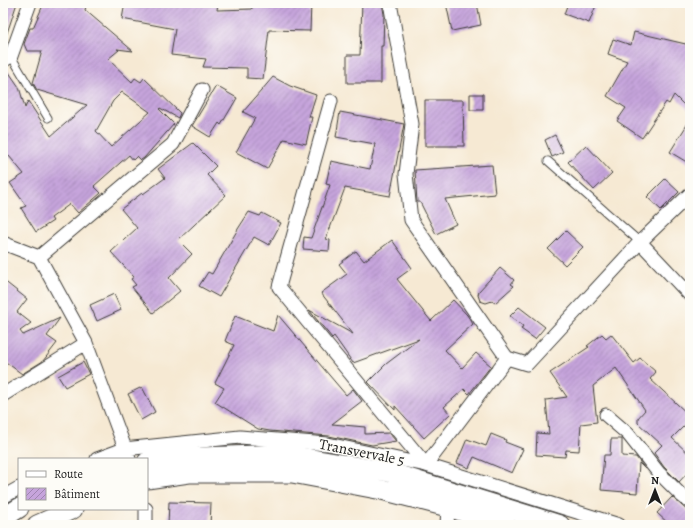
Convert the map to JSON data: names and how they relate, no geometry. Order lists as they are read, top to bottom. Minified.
{"streets":{"main road":["Transvervale 5"]},"legend":["Route","Bâtiment"],"north":"top"}
